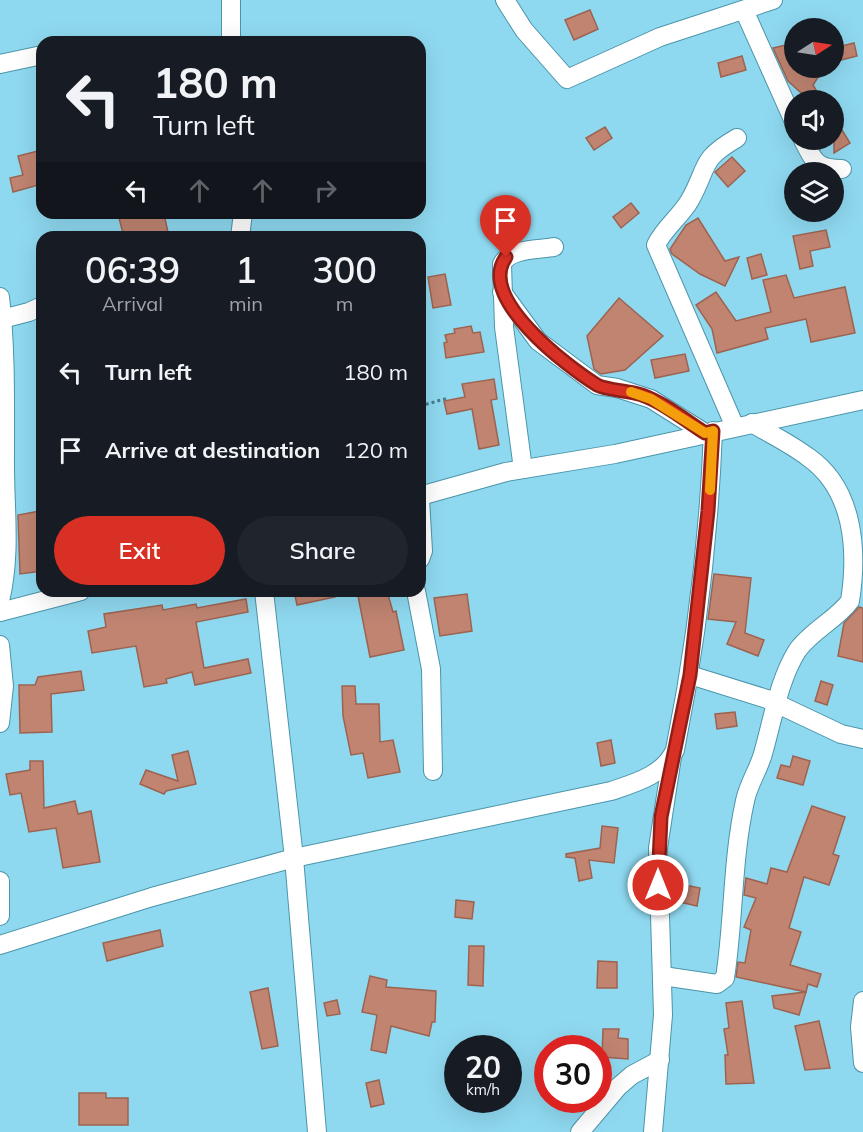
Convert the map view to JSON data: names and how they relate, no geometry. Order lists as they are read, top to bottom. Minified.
{"north":"right","page":{"turn":["180 m","Turn left"],"eta":["06:39","Arrival","1","min","300","m"],"list":[{"name":"Turn left","value":"180 m"},{"name":"Arrive at destination","value":"120 m"}],"buttons":["Exit","Share"],"speed":"20 km/h","limit":"30"}}
